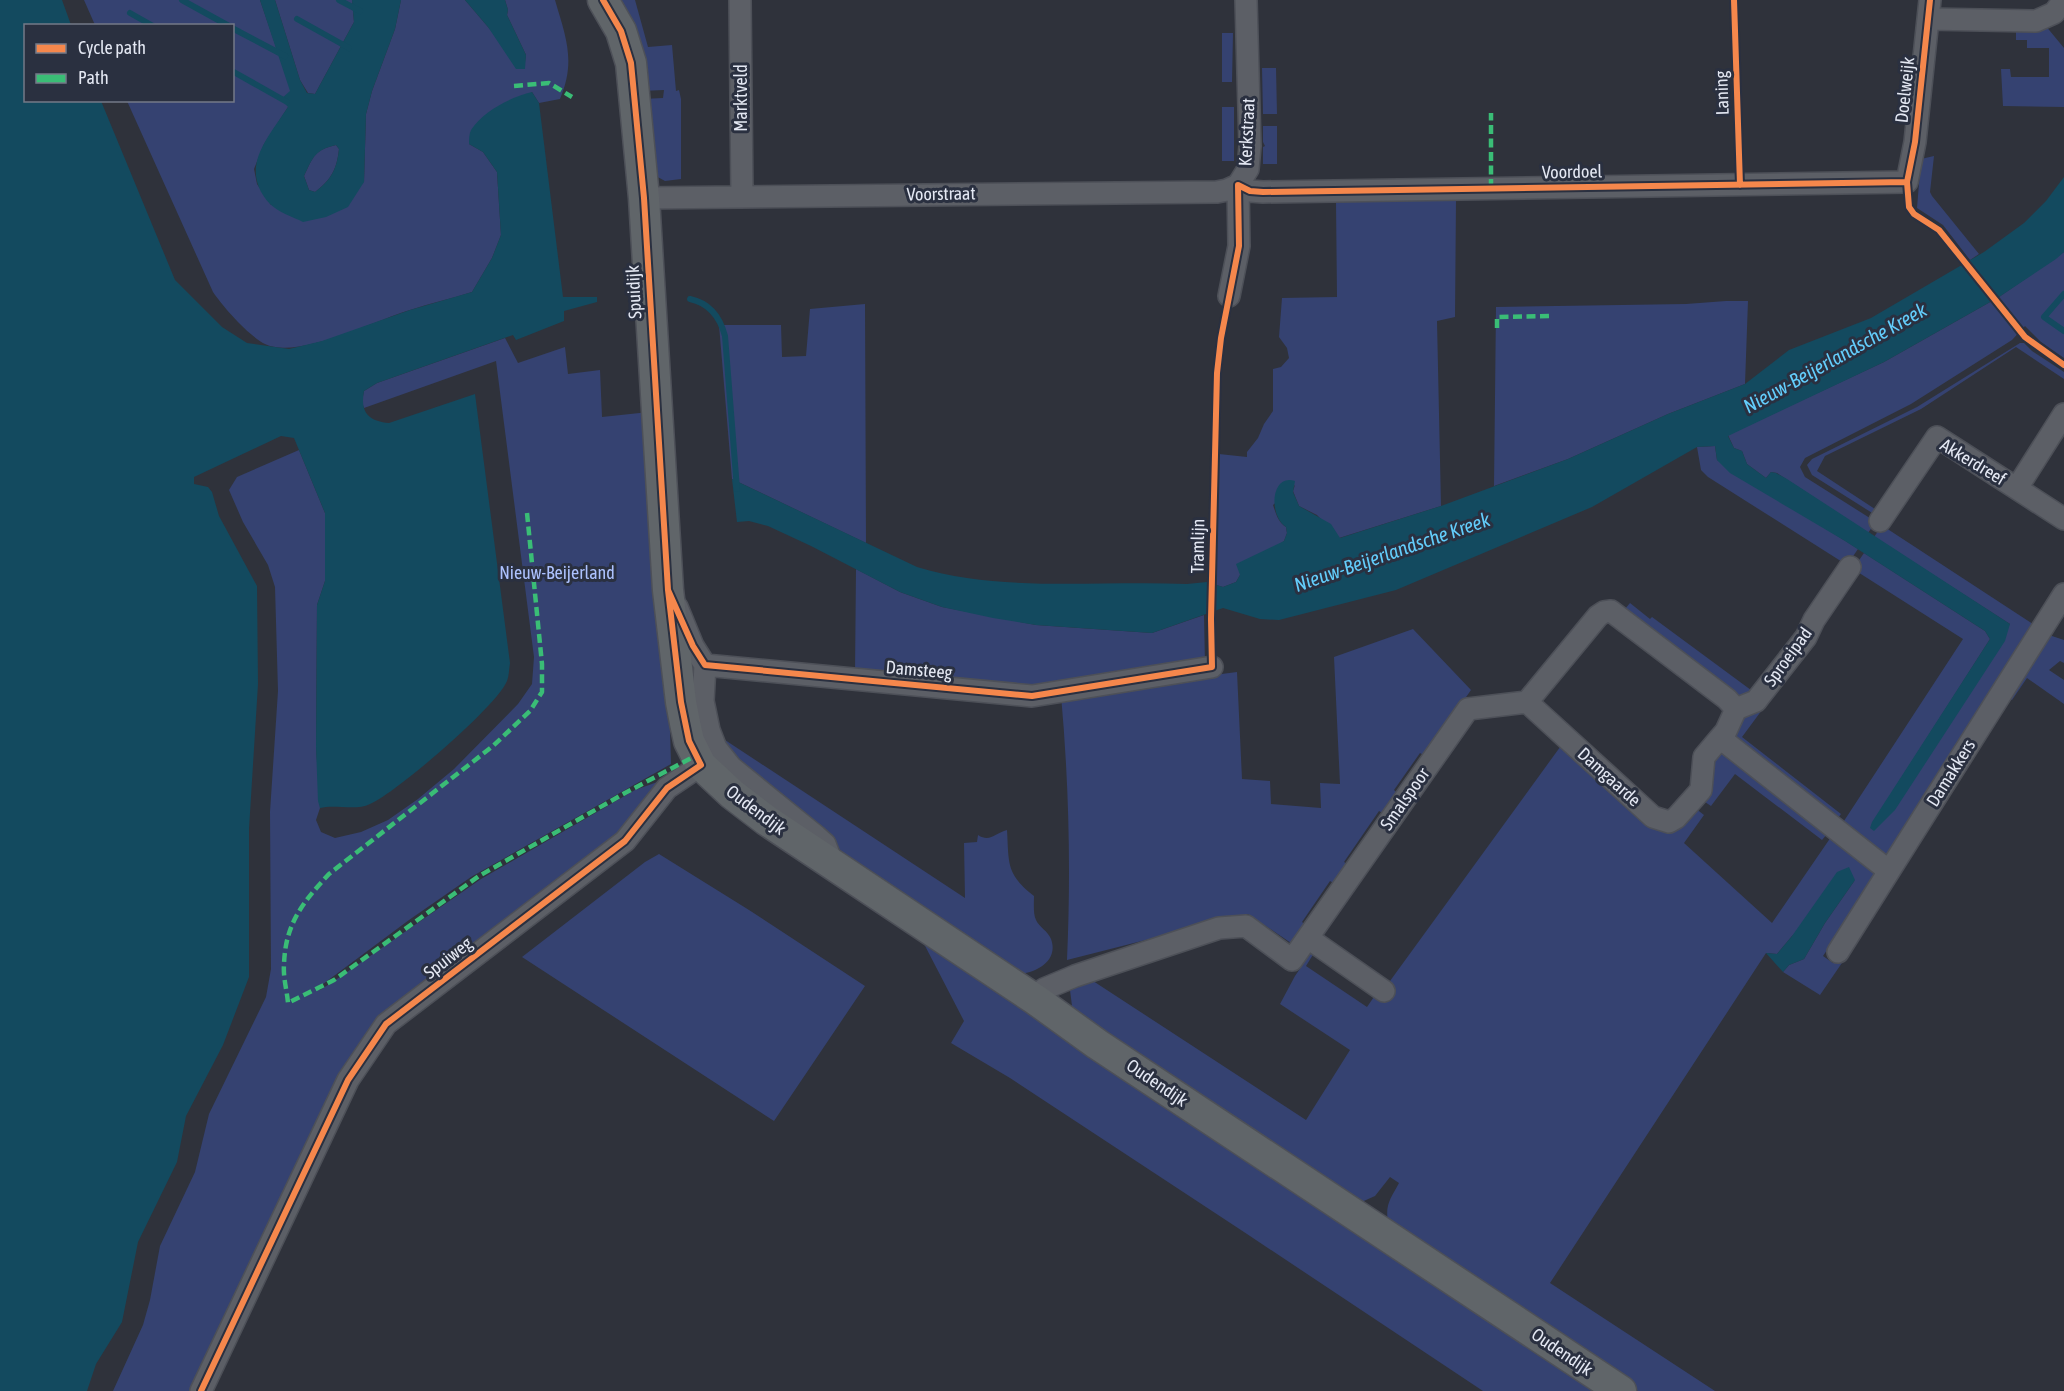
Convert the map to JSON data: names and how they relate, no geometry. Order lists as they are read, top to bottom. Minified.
{"streets":{"street":["Doelweijk","Marktveld","Kerkstraat","Voordoel","Voorstraat","Spuidijk","Akkerdreef","Sproeipad","Damsteeg","Damakkers","Damgaarde","Smalspoor","Oudendijk","Spuiweg"],"cycle path":["Laning","Tramlijn"]},"crossings":[["Doelweijk","Voordoel"],["Marktveld","Voorstraat"],["Kerkstraat","Voordoel"],["Kerkstraat","Voorstraat"],["Voordoel","Voorstraat"],["Voorstraat","Spuidijk"],["Damgaarde","Smalspoor"],["Smalspoor","Oudendijk"],["Oudendijk","Spuiweg"]],"water":["Nieuw-Beijerlandsche Kreek"],"parks":["Nieuw-Beijerland"],"legend":["Cycle path","Path"]}
